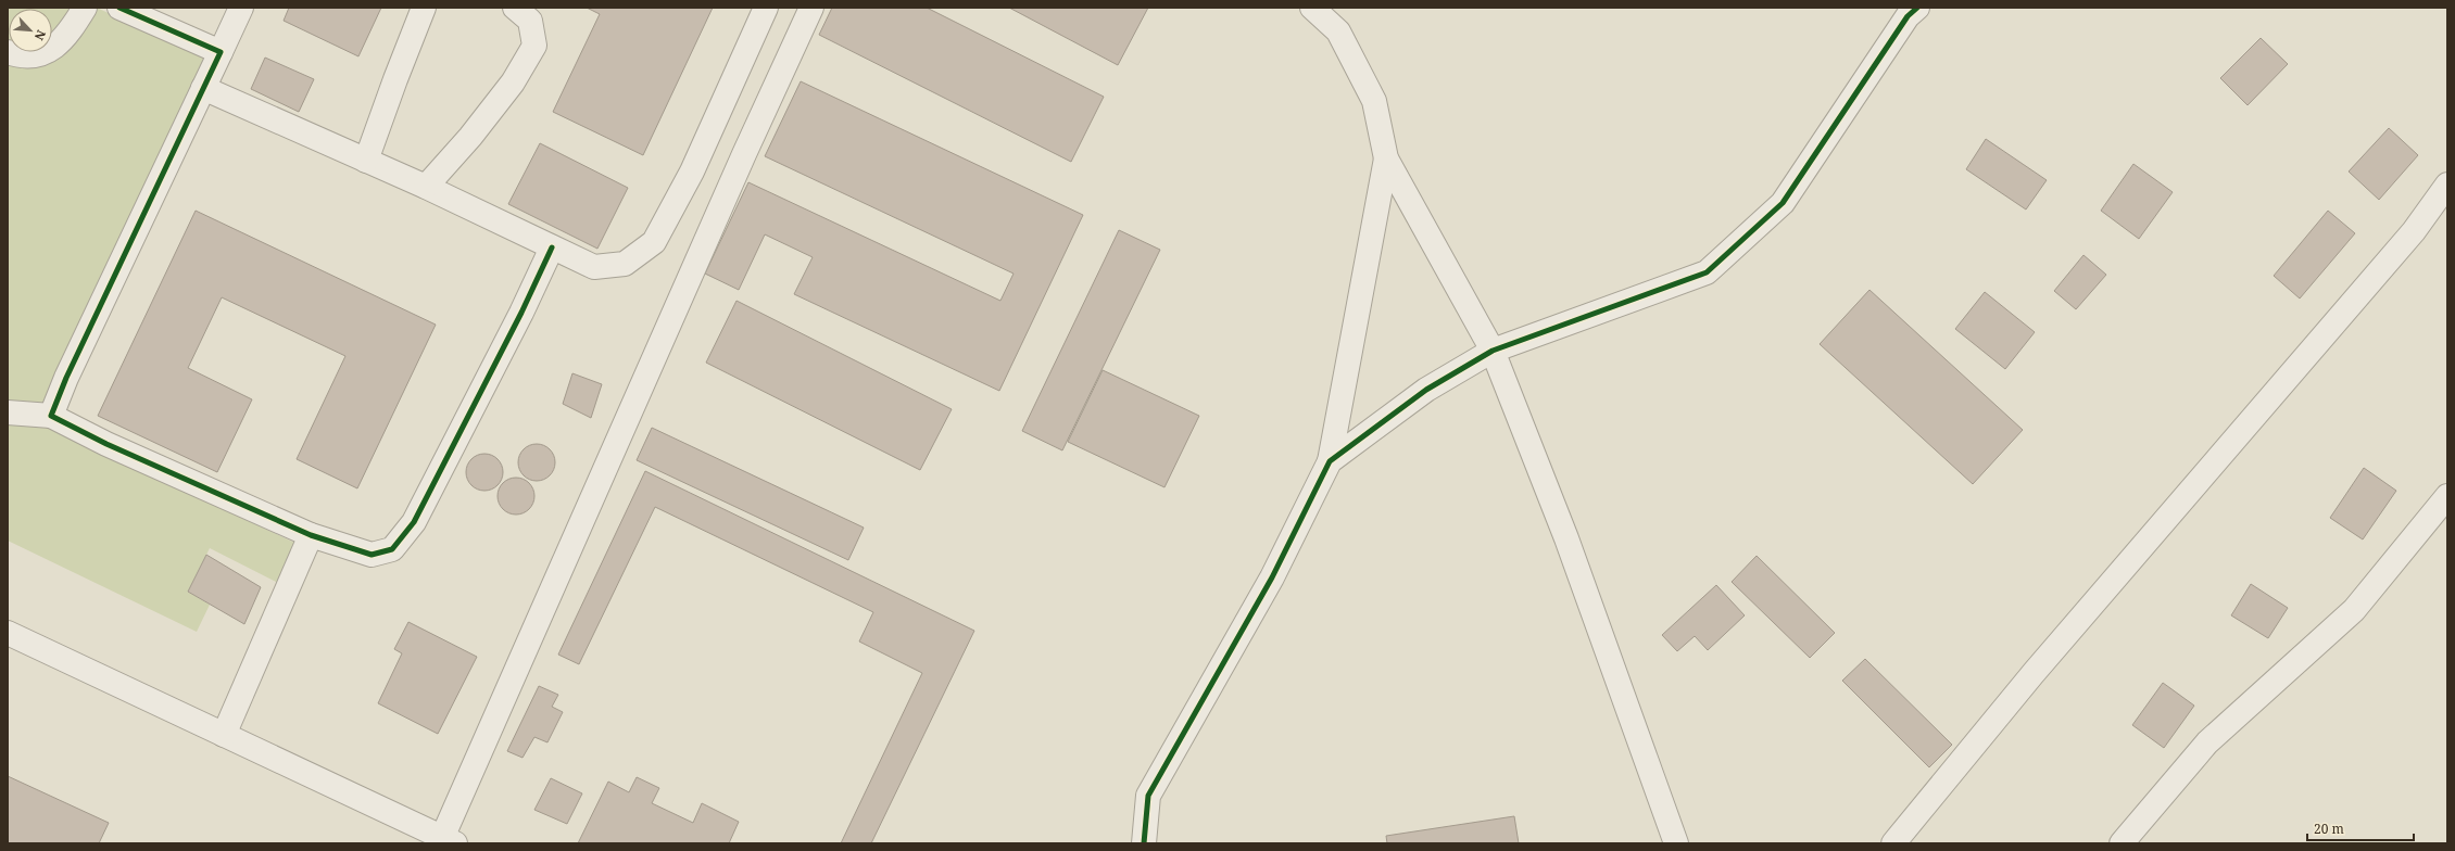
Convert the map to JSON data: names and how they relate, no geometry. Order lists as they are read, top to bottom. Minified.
{"scale_bar":"20 m","north":"bottom right"}
